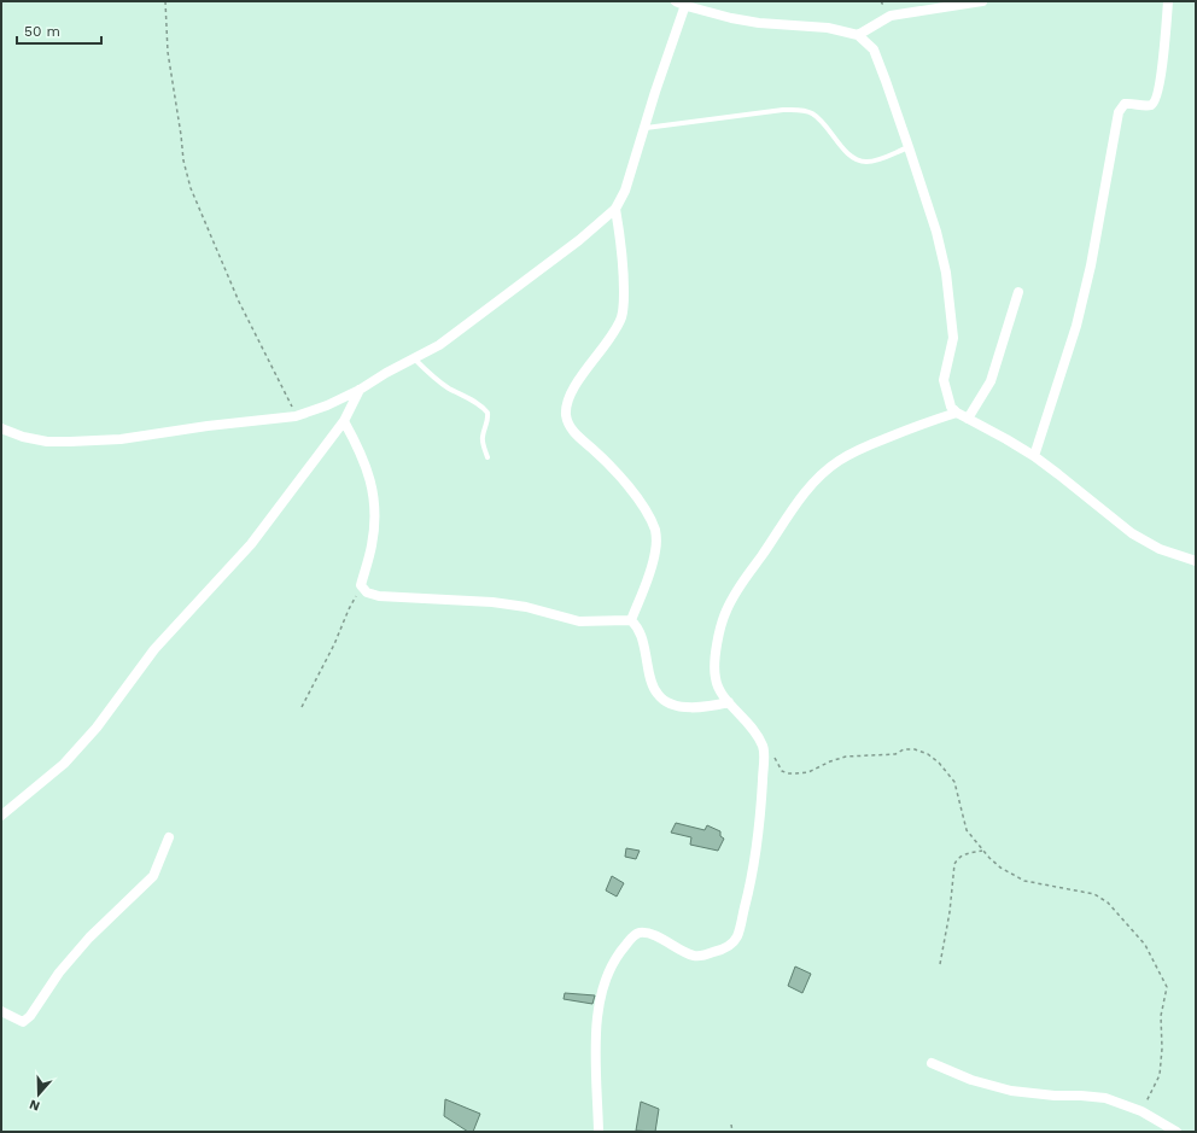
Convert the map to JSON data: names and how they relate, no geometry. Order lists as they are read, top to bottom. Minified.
{"scale_bar":"50 m","north":"bottom"}
